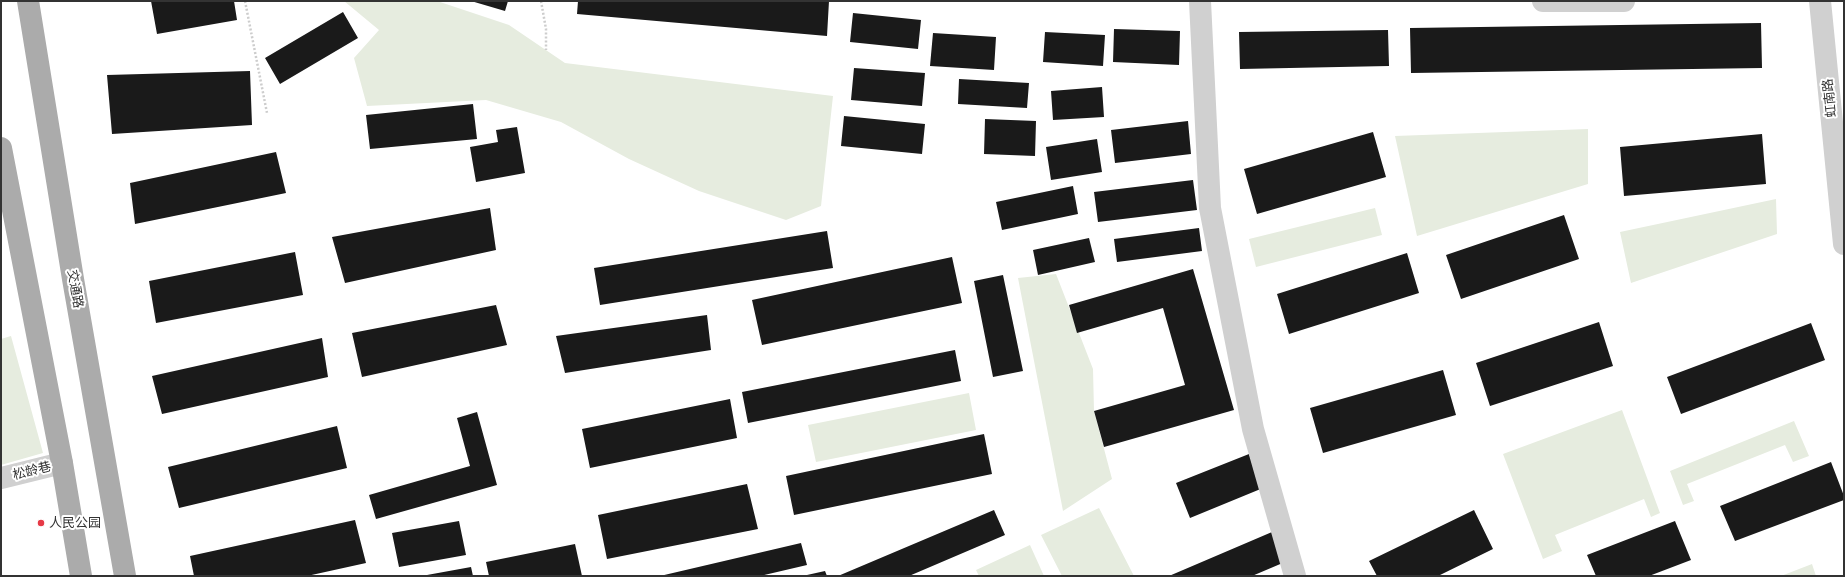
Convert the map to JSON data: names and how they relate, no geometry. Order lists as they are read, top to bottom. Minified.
{"streets":{"main road":["交通路"],"street":["虹南路","松龄巷"]},"places":["人民公园"]}
